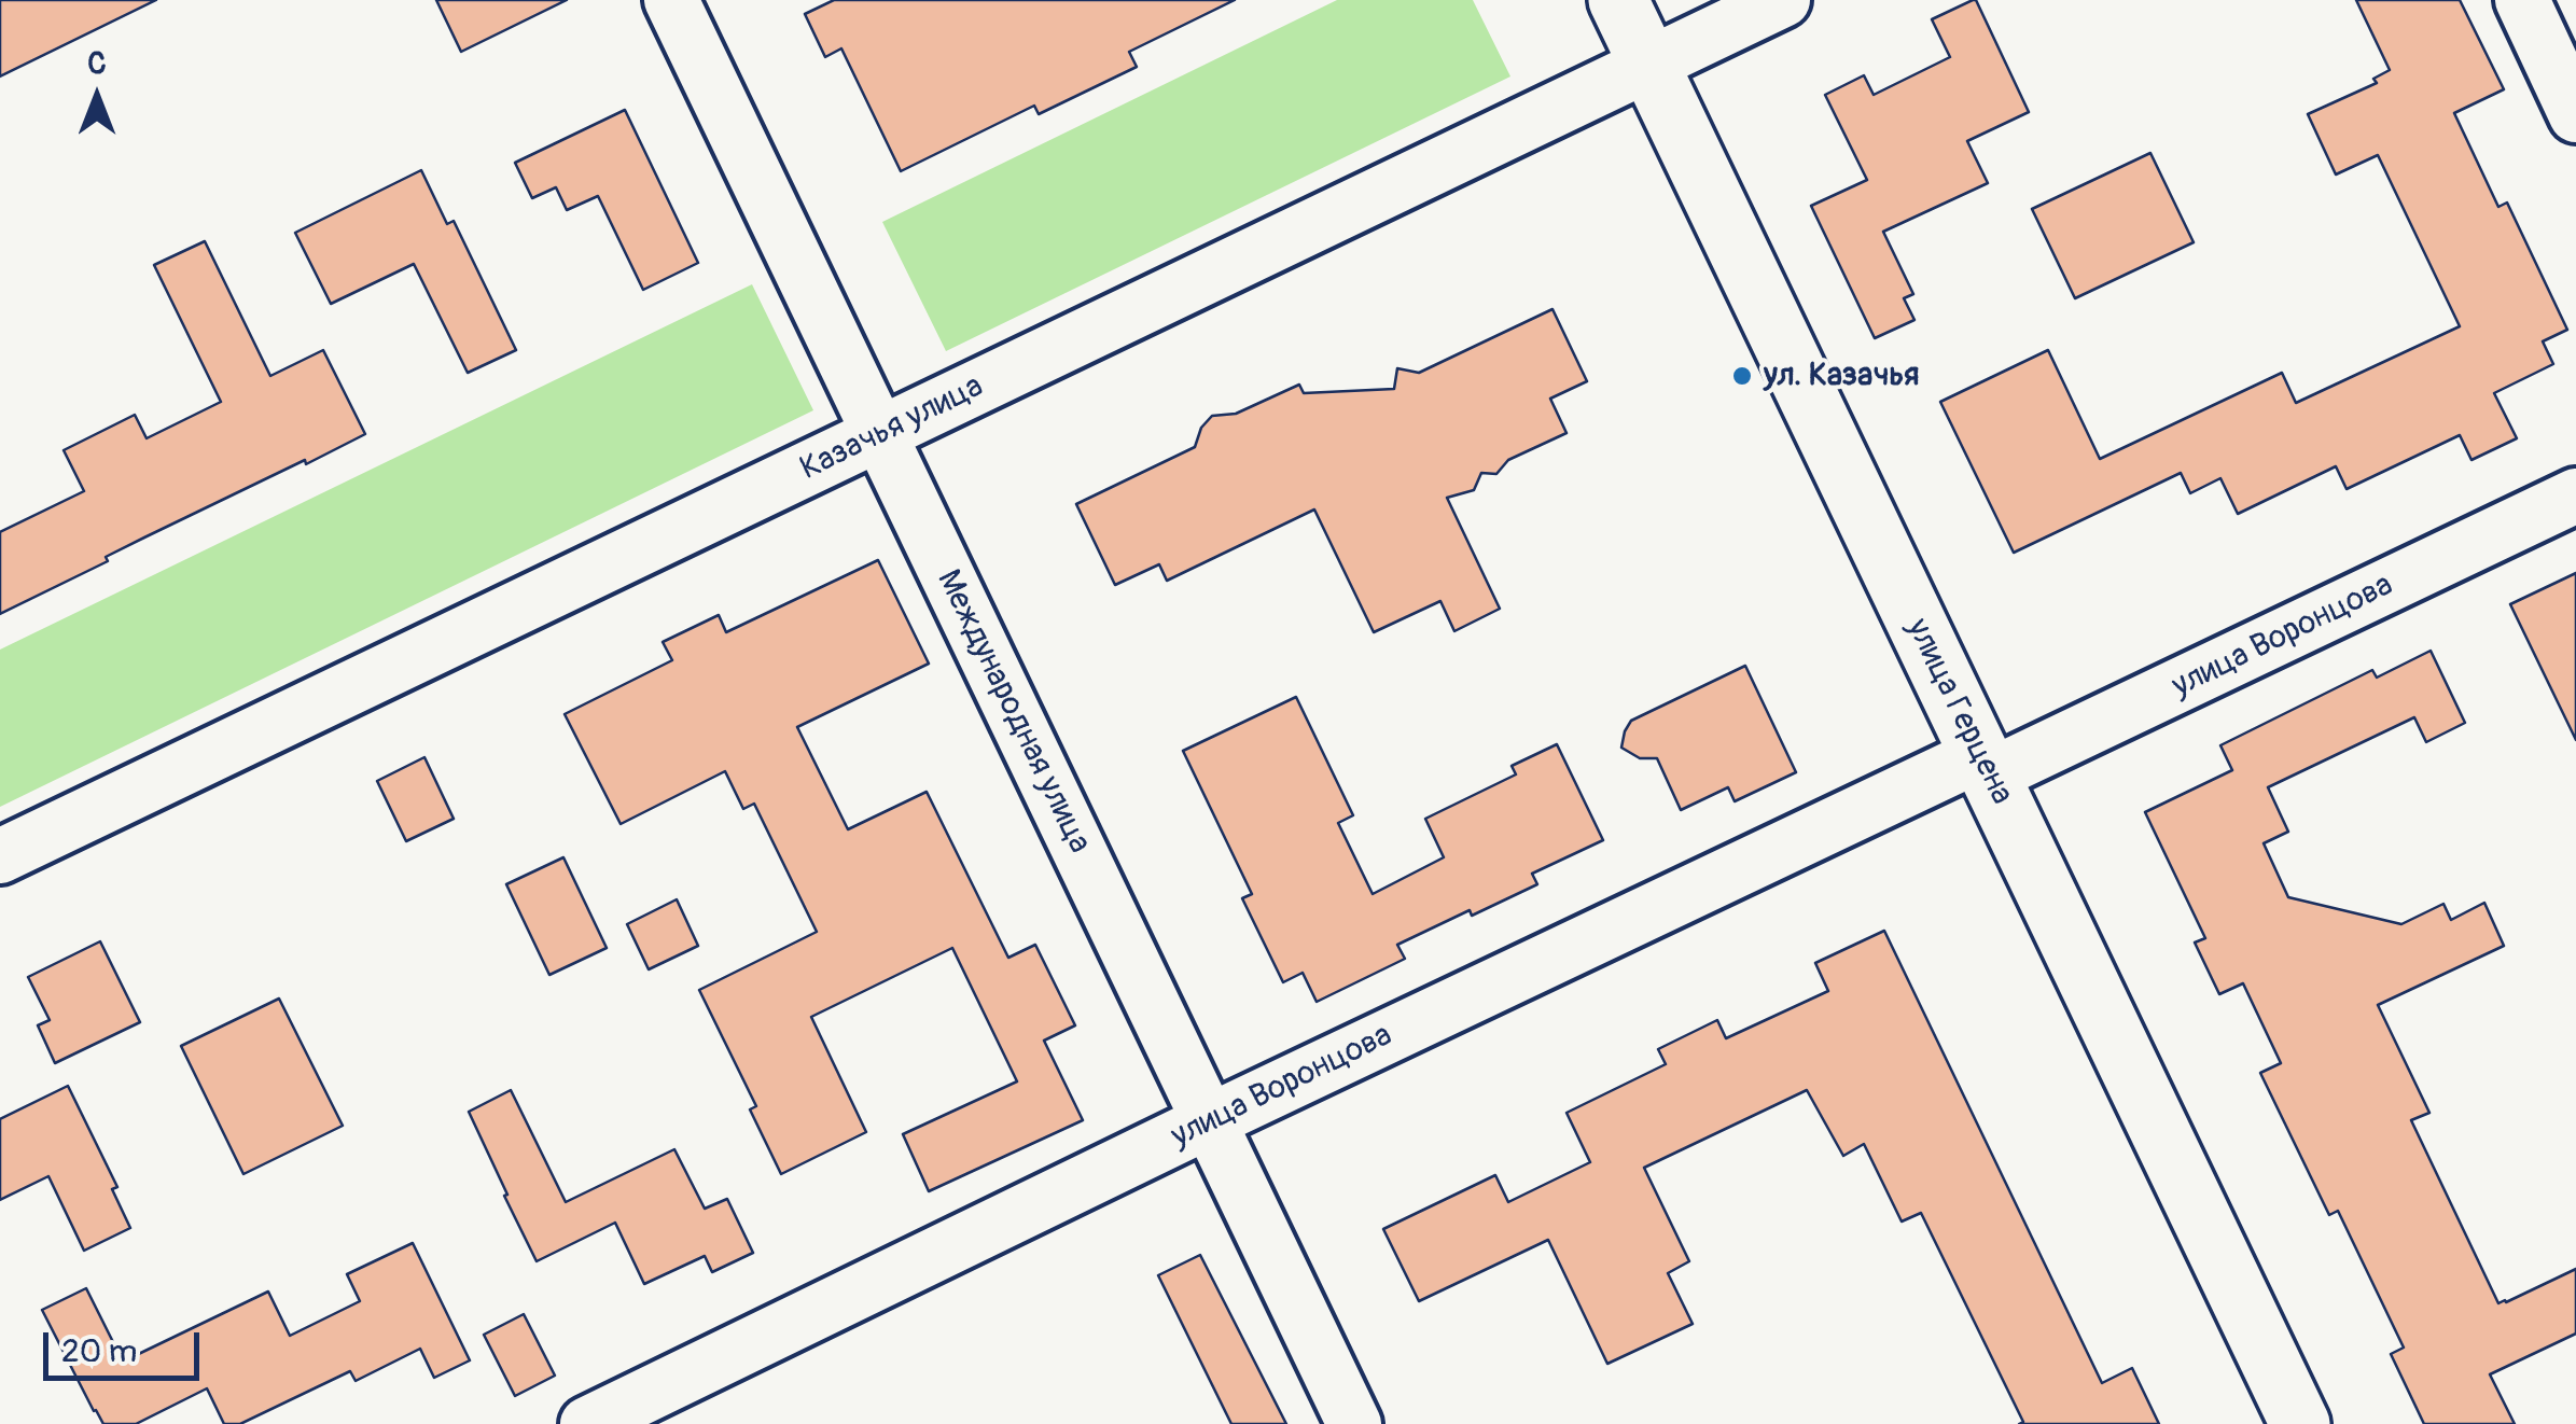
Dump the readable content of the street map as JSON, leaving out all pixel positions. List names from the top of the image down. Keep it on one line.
{"streets":{"street":["Казачья улица","улица Воронцова","Международная улица","улица Герцена"]},"crossings":[["Казачья улица","Международная улица"],["Казачья улица","улица Герцена"],["улица Воронцова","Международная улица"],["улица Воронцова","улица Герцена"]],"places":["ул. Казачья"],"scale_bar":"20 m","north":"top"}
